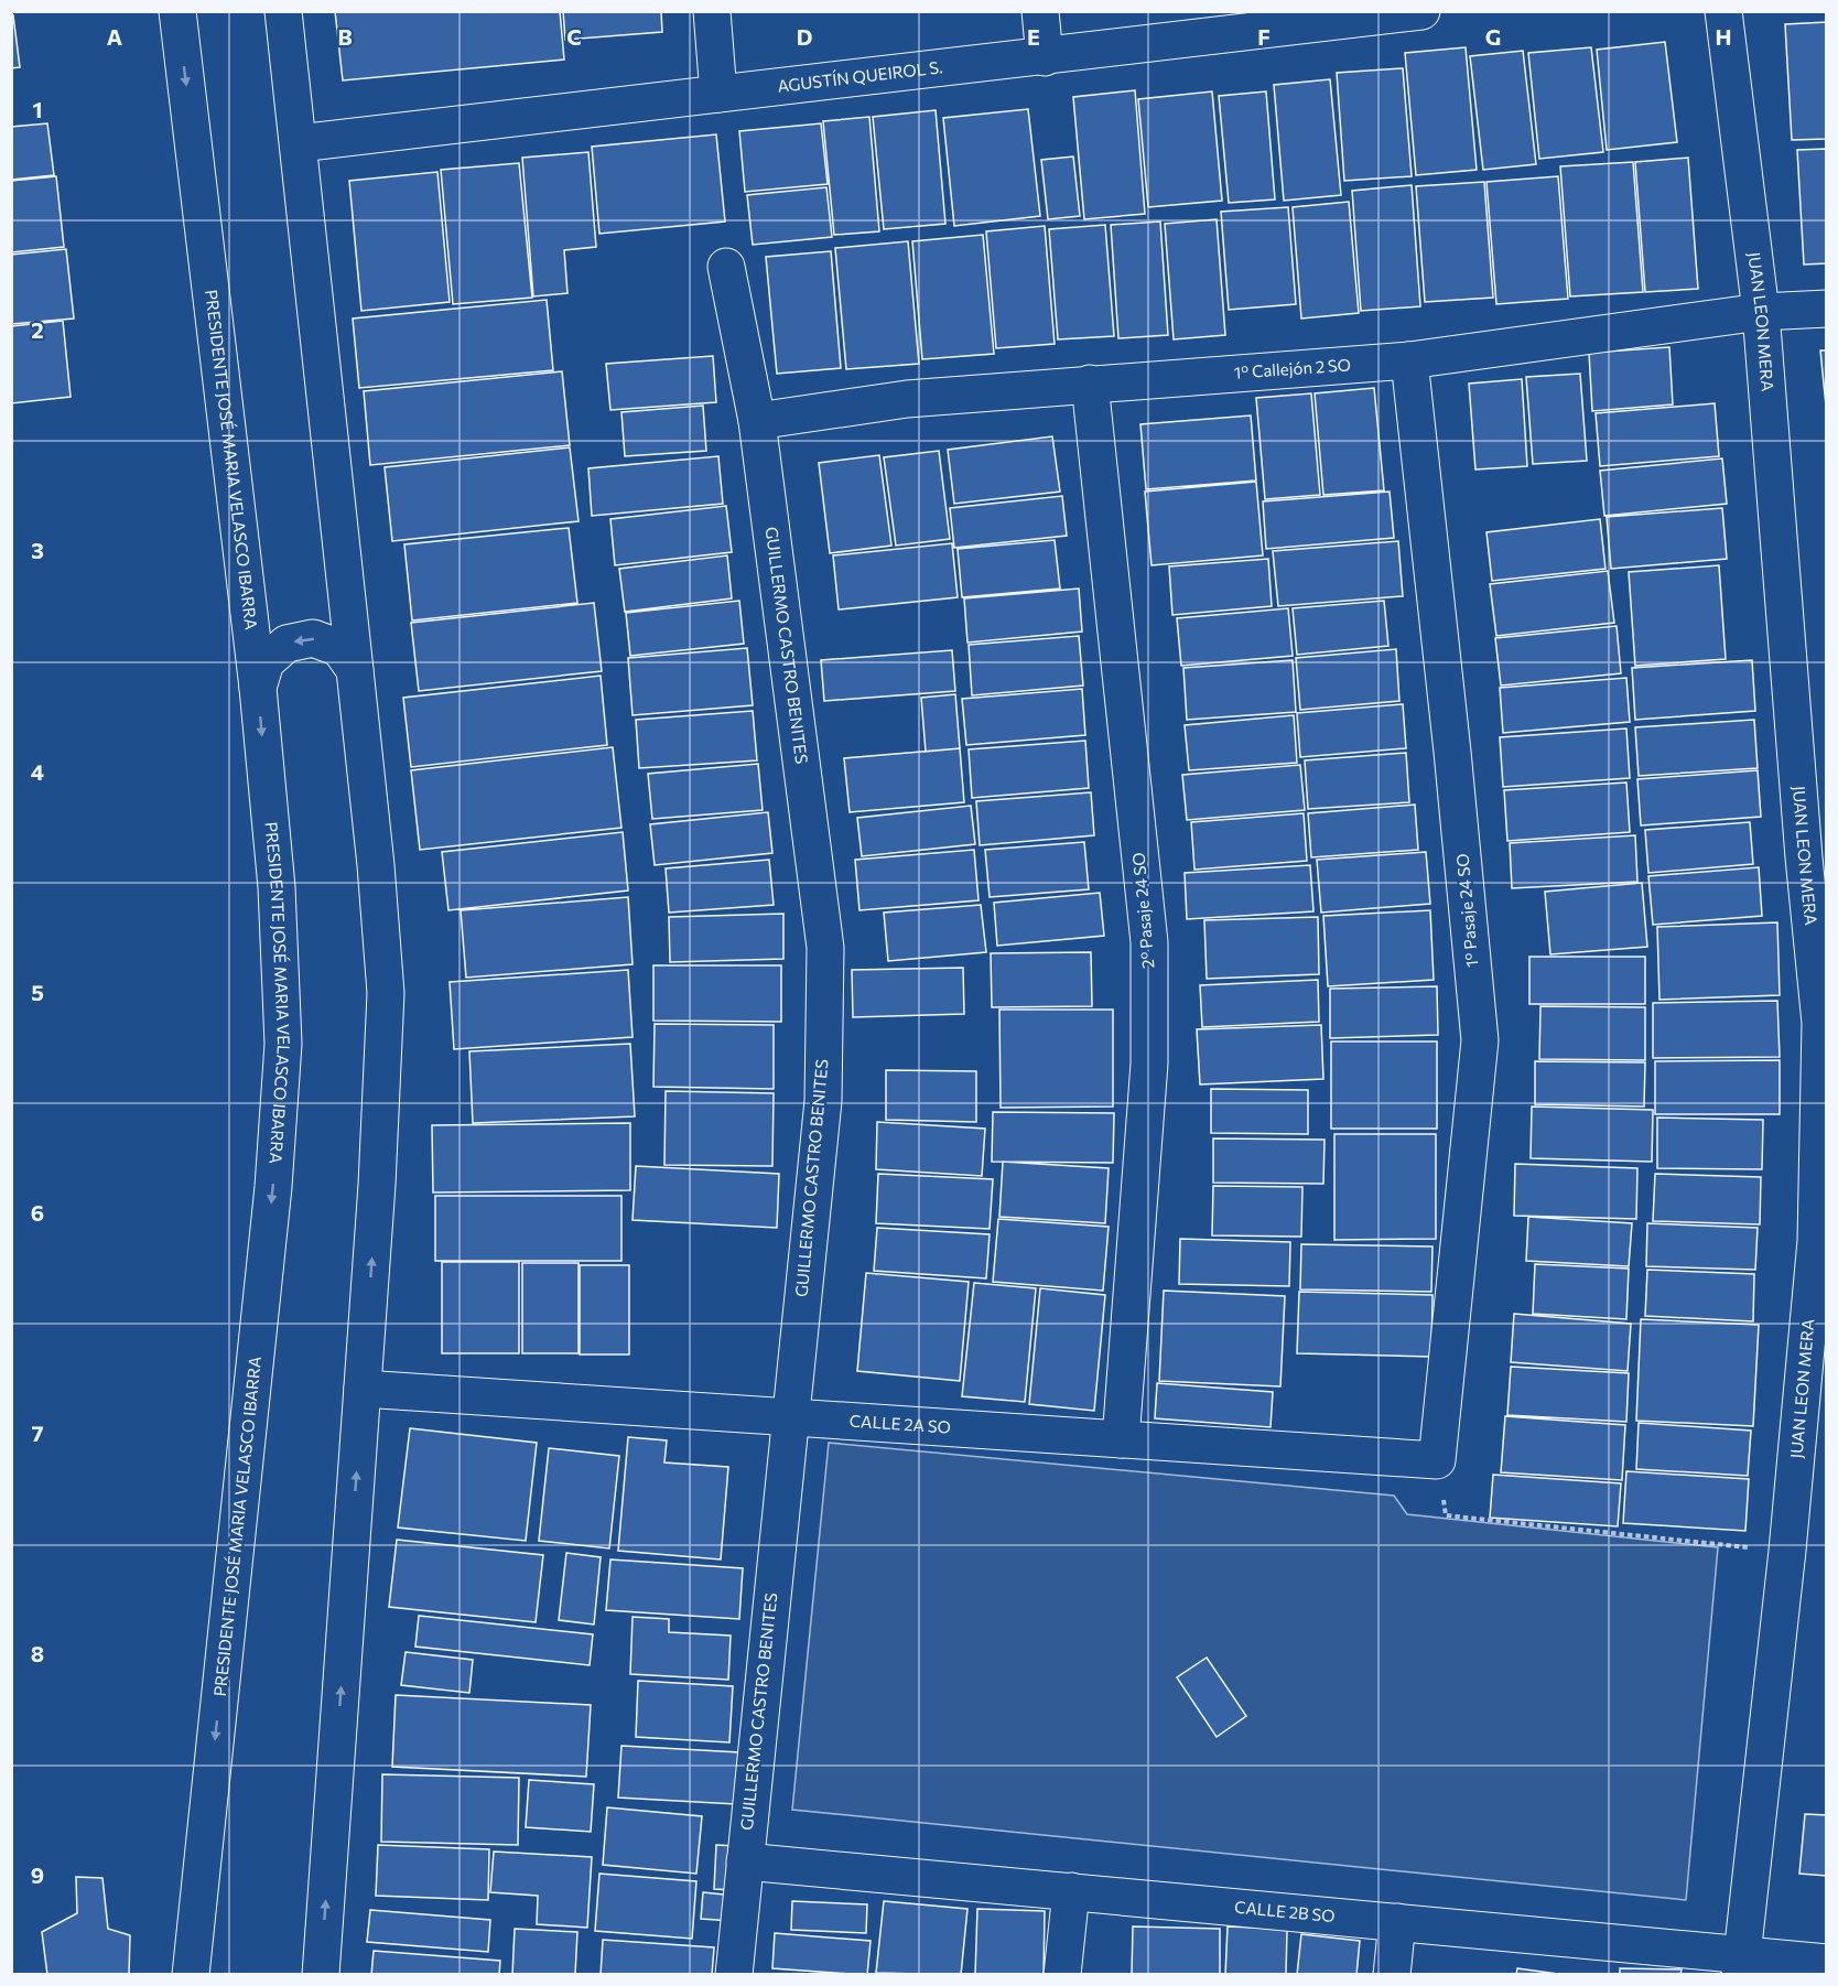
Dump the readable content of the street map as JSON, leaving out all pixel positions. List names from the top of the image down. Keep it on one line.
{"streets":{"street":["AGUSTÍN QUEIROL S.","JUAN LEON MERA","1º Callejón 2 SO","PRESIDENTE JOSÉ MARIA VELASCO IBARRA","GUILLERMO CASTRO BENITES","2º Pasaje 24 SO","1º Pasaje 24 SO","CALLE 2A SO","CALLE 2B SO"]},"crossings":[["JUAN LEON MERA","1º Callejón 2 SO"],["JUAN LEON MERA","CALLE 2B SO"],["1º Callejón 2 SO","GUILLERMO CASTRO BENITES"],["1º Callejón 2 SO","2º Pasaje 24 SO"],["1º Callejón 2 SO","1º Pasaje 24 SO"],["GUILLERMO CASTRO BENITES","CALLE 2A SO"],["GUILLERMO CASTRO BENITES","CALLE 2B SO"],["2º Pasaje 24 SO","CALLE 2A SO"],["1º Pasaje 24 SO","CALLE 2A SO"]],"grid":{"columns":["A","B","C","D","E","F","G","H"],"rows":["1","2","3","4","5","6","7","8","9"]}}
